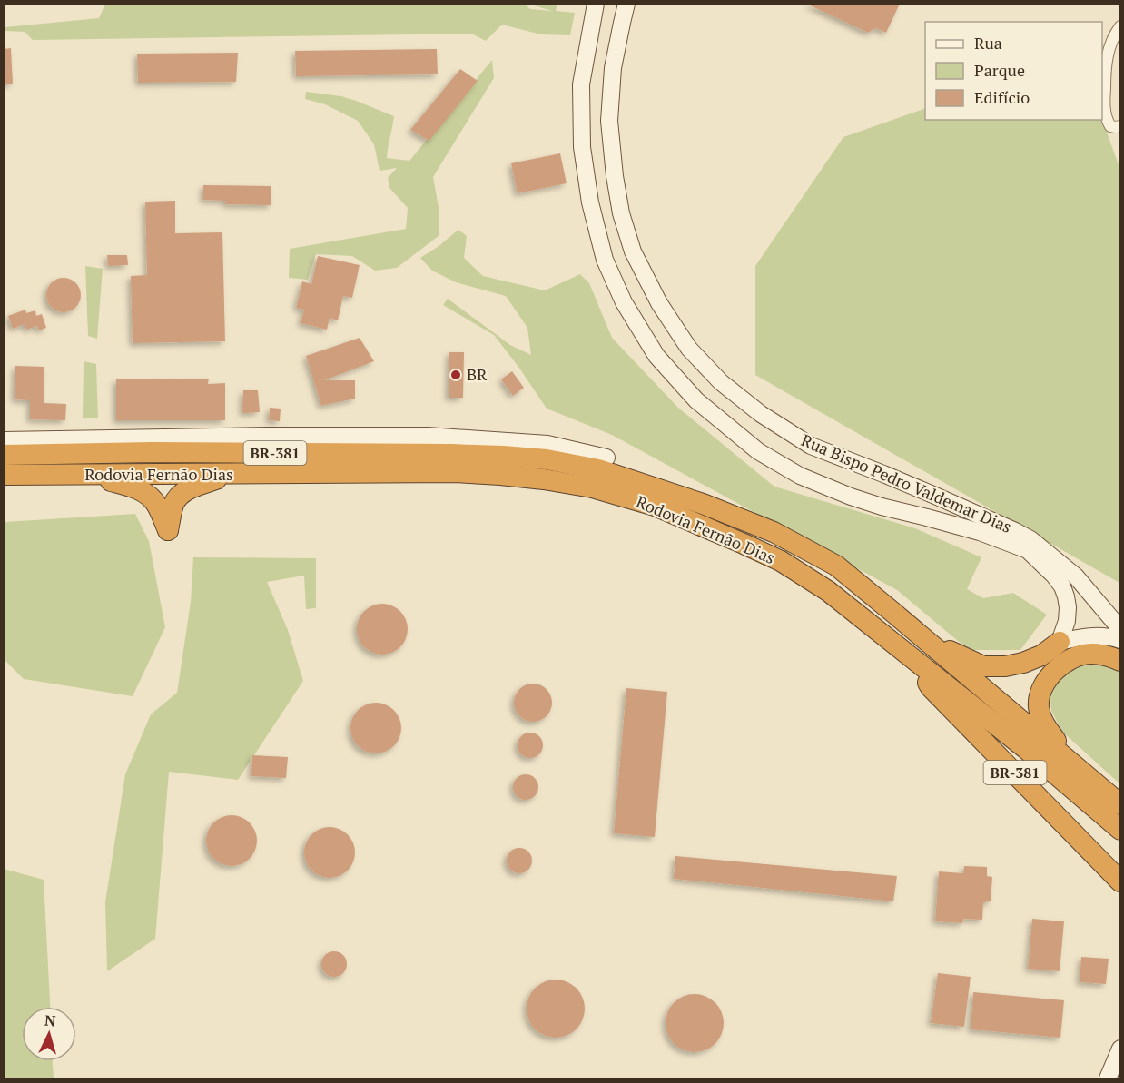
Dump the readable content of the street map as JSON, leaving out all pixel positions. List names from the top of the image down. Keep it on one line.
{"streets":{"highway":["BR-381","Rodovia Fernão Dias"],"main road":["Rua Bispo Pedro Valdemar Dias"]},"crossings":[["BR-381","Rodovia Fernão Dias"],["BR-381","Rua Bispo Pedro Valdemar Dias"]],"places":["BR"],"legend":["Rua","Parque","Edifício"],"north":"top"}
